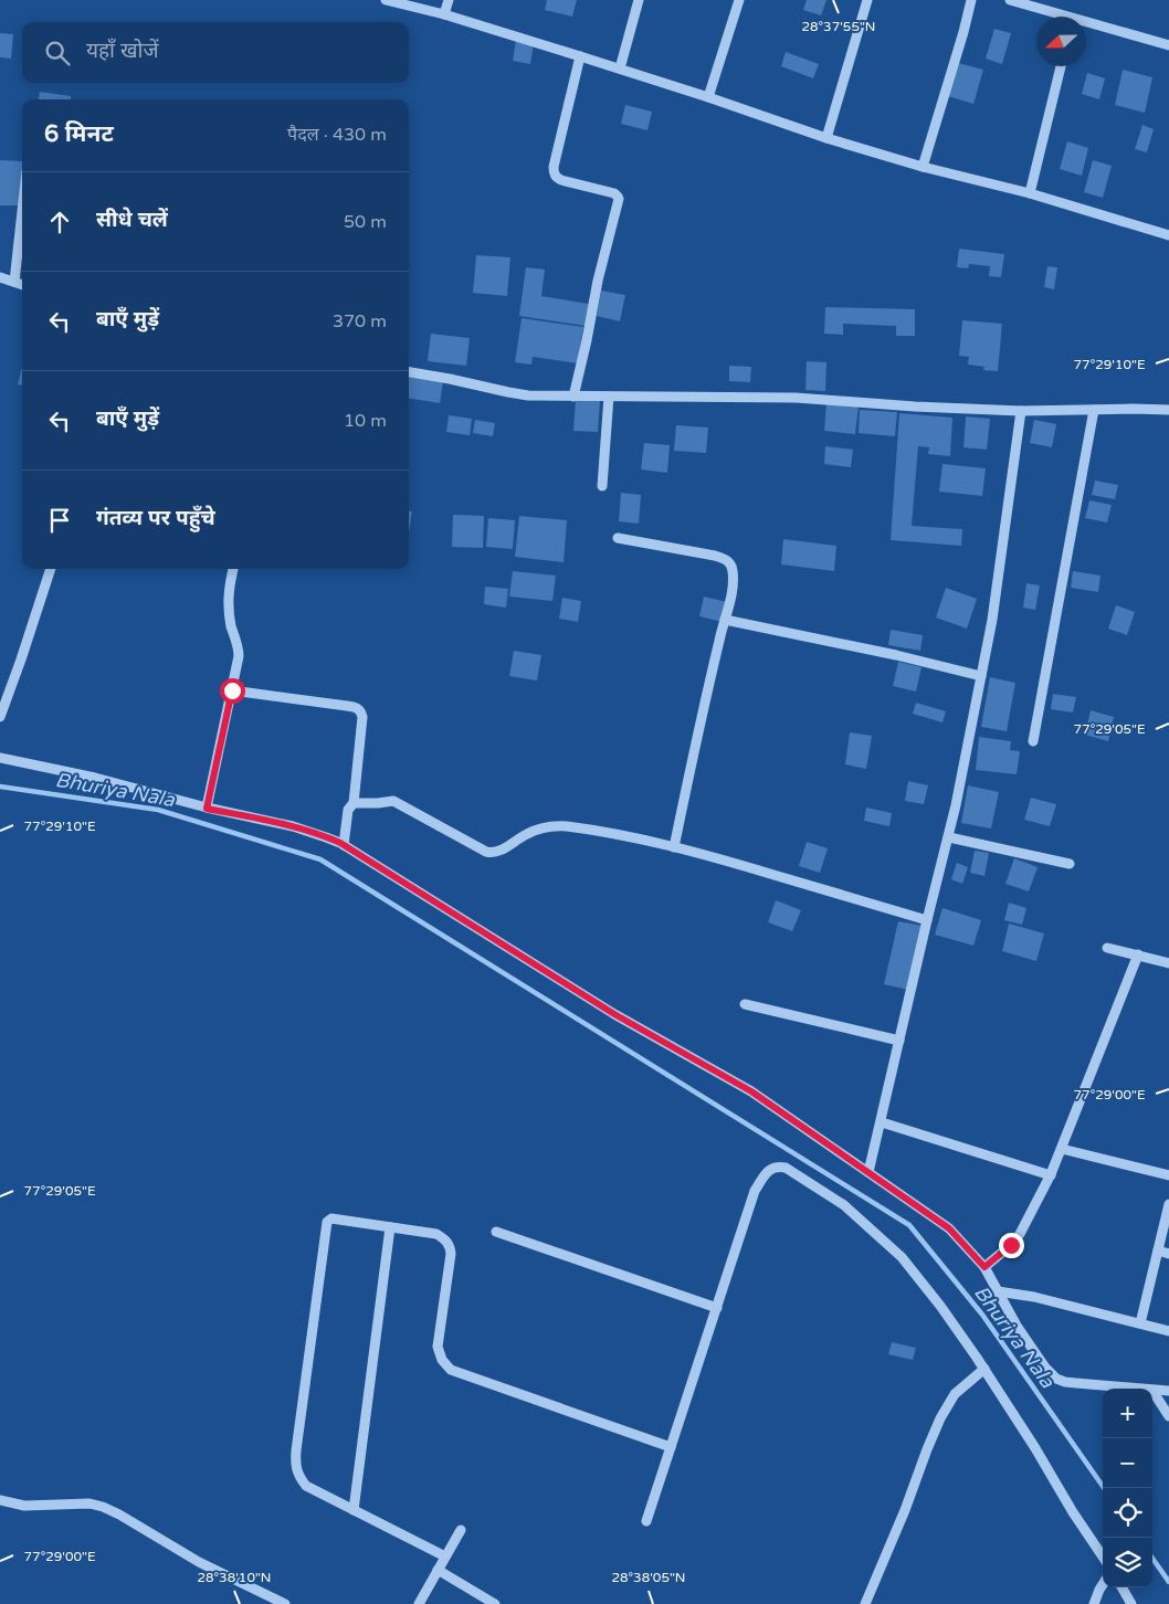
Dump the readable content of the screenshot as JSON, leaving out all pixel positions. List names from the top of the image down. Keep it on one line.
{"water":["Bhuriya Nala"],"north":"left","page":{"search":"यहाँ खोजें","heading":["6 मिनट","पैदल · 430 m"],"list":[["सीधे चलें","50 m"],["बाएँ मुड़ें","370 m"],["बाएँ मुड़ें","10 m"],"गंतव्य पर पहुँचे"],"map_buttons":["+","−"]},"coordinates":["28°37'55\"N","77°29'10\"E","77°29'05\"E","77°29'00\"E","28°38'10\"N","28°38'05\"N"]}
